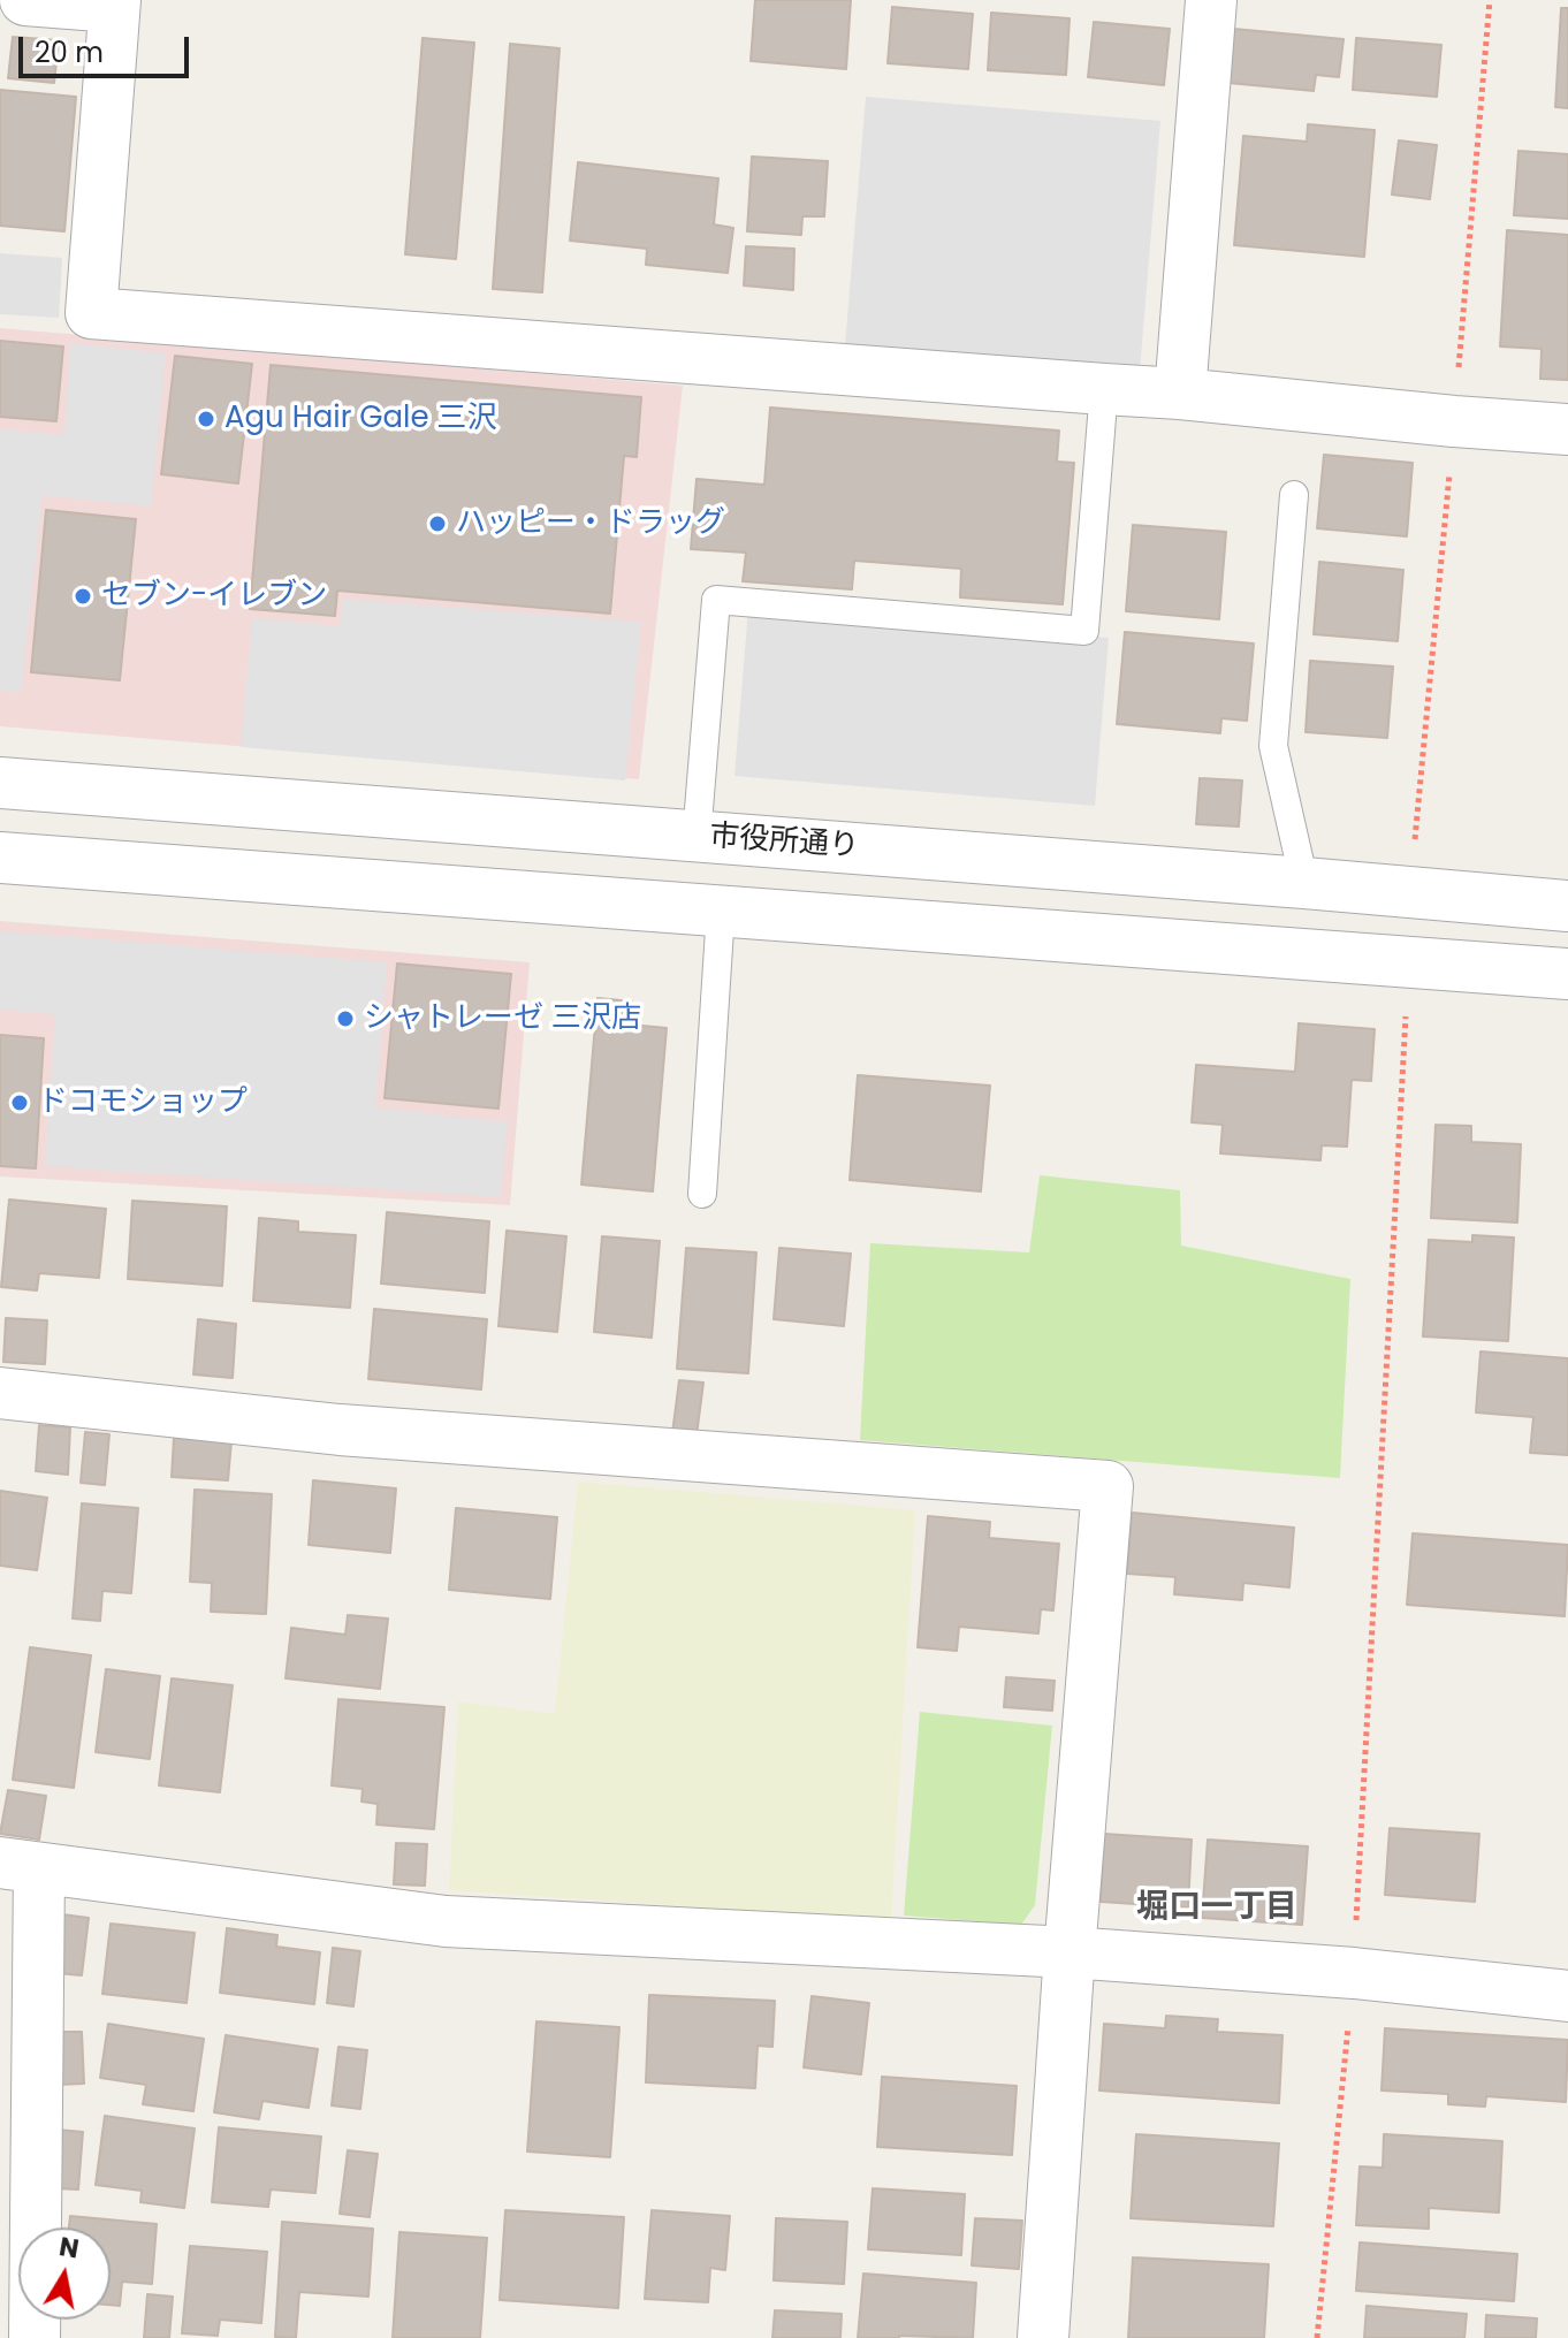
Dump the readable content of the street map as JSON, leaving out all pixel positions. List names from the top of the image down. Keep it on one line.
{"streets":{"street":["市役所通り"]},"districts":["堀口一丁目"],"places":["Agu Hair Gale 三沢","ハッピー・ドラッグ","セブン-イレブン","シャトレーゼ 三沢店","ドコモショップ"],"scale_bar":"20 m","north":"top"}
